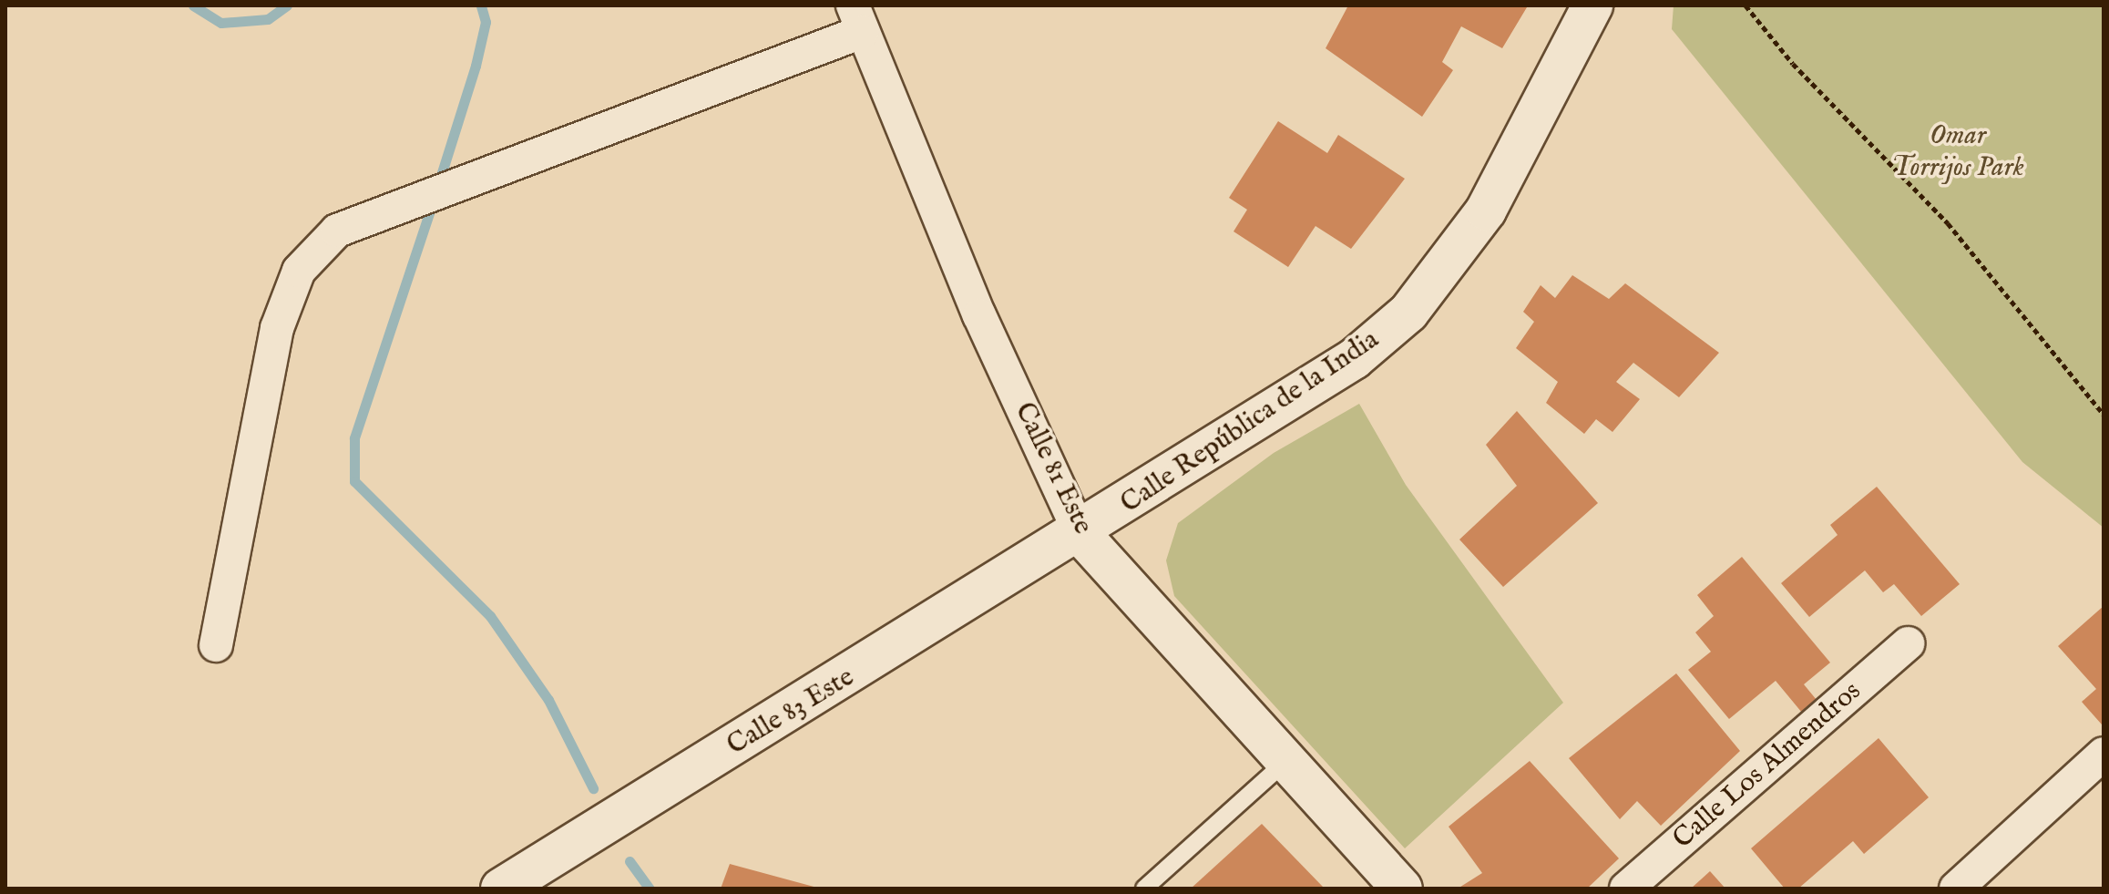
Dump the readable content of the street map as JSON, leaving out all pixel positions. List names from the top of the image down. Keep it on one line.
{"streets":{"street":["Calle República de la India","Calle 81 Este","Calle 83 Este","Calle Los Almendros"]},"crossings":[["Calle República de la India","Calle 81 Este"],["Calle República de la India","Calle 83 Este"],["Calle 81 Este","Calle 83 Este"]],"parks":["Omar Torrijos Park"]}
